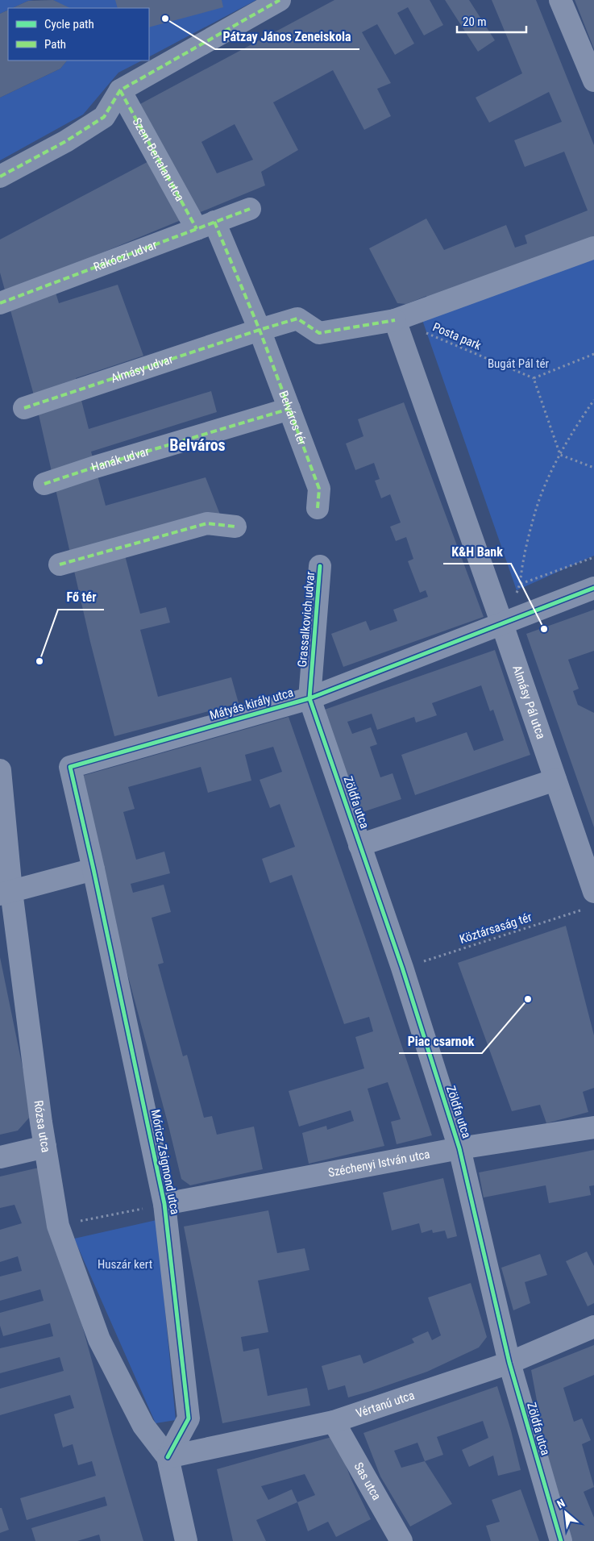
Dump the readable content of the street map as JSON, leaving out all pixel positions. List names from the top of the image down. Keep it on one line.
{"streets":{"street":["Szent Bertalan utca","Rákóczi udvar","Almásy udvar","Belváros tér","Hanák udvar","Grassalkovich udvar","Almásy Pál utca","Mátyás király utca","Zöldfa utca","Rózsa utca","Móricz Zsigmond utca","Széchenyi István utca","Vértanú utca","Sas utca"],"path":["Posta park","Köztársaság tér"]},"crossings":[["Szent Bertalan utca","Rákóczi udvar"],["Szent Bertalan utca","Belváros tér"],["Rákóczi udvar","Belváros tér"],["Almásy udvar","Belváros tér"],["Belváros tér","Hanák udvar"],["Grassalkovich udvar","Mátyás király utca"],["Grassalkovich udvar","Zöldfa utca"],["Almásy Pál utca","Mátyás király utca"],["Almásy Pál utca","Köztársaság tér"],["Mátyás király utca","Zöldfa utca"],["Mátyás király utca","Móricz Zsigmond utca"],["Zöldfa utca","Köztársaság tér"],["Zöldfa utca","Széchenyi István utca"],["Zöldfa utca","Vértanú utca"],["Rózsa utca","Móricz Zsigmond utca"],["Rózsa utca","Vértanú utca"],["Móricz Zsigmond utca","Széchenyi István utca"],["Móricz Zsigmond utca","Vértanú utca"],["Vértanú utca","Sas utca"]],"districts":["Belváros"],"parks":["Bugát Pál tér","Huszár kert"],"places":["Pátzay János Zeneiskola","K&H Bank","Fő tér","Piac csarnok"],"legend":["Cycle path","Path"],"scale_bar":"20 m","north":"top left"}
